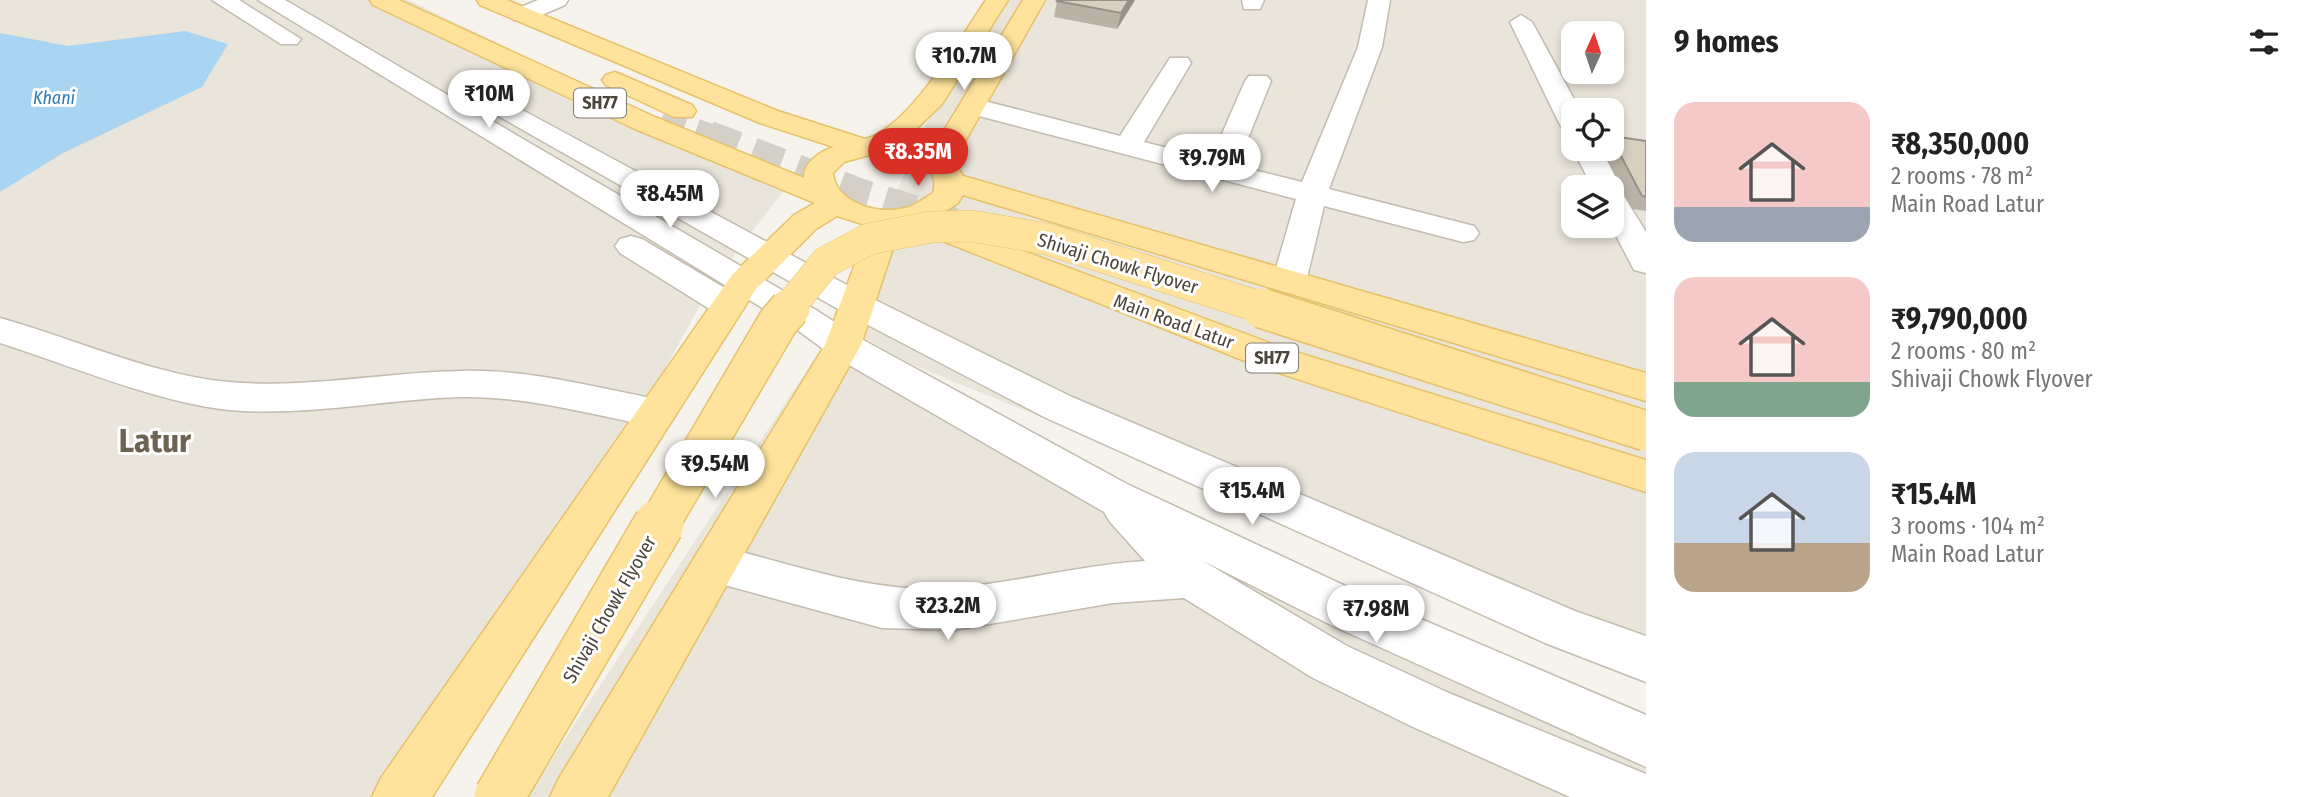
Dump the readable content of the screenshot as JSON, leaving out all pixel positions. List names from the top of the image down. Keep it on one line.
{"streets":{"main road":["SH77","Shivaji Chowk Flyover","Main Road Latur"]},"crossings":[["SH77","Main Road Latur"]],"districts":["Latur"],"water":["Khani"],"north":"top","page":{"heading":"9 homes","price":["₹10.7M","₹10M","₹8.35M","₹9.79M","₹8.45M","₹9.54M","₹15.4M","₹23.2M","₹7.98M"],"list":[{"name":"₹8,350,000","note":"2 rooms · 78 m² · Main Road Latur"},{"name":"₹9,790,000","note":"2 rooms · 80 m² · Shivaji Chowk Flyover"},{"name":"₹15.4M","note":"3 rooms · 104 m² · Main Road Latur"}]}}
